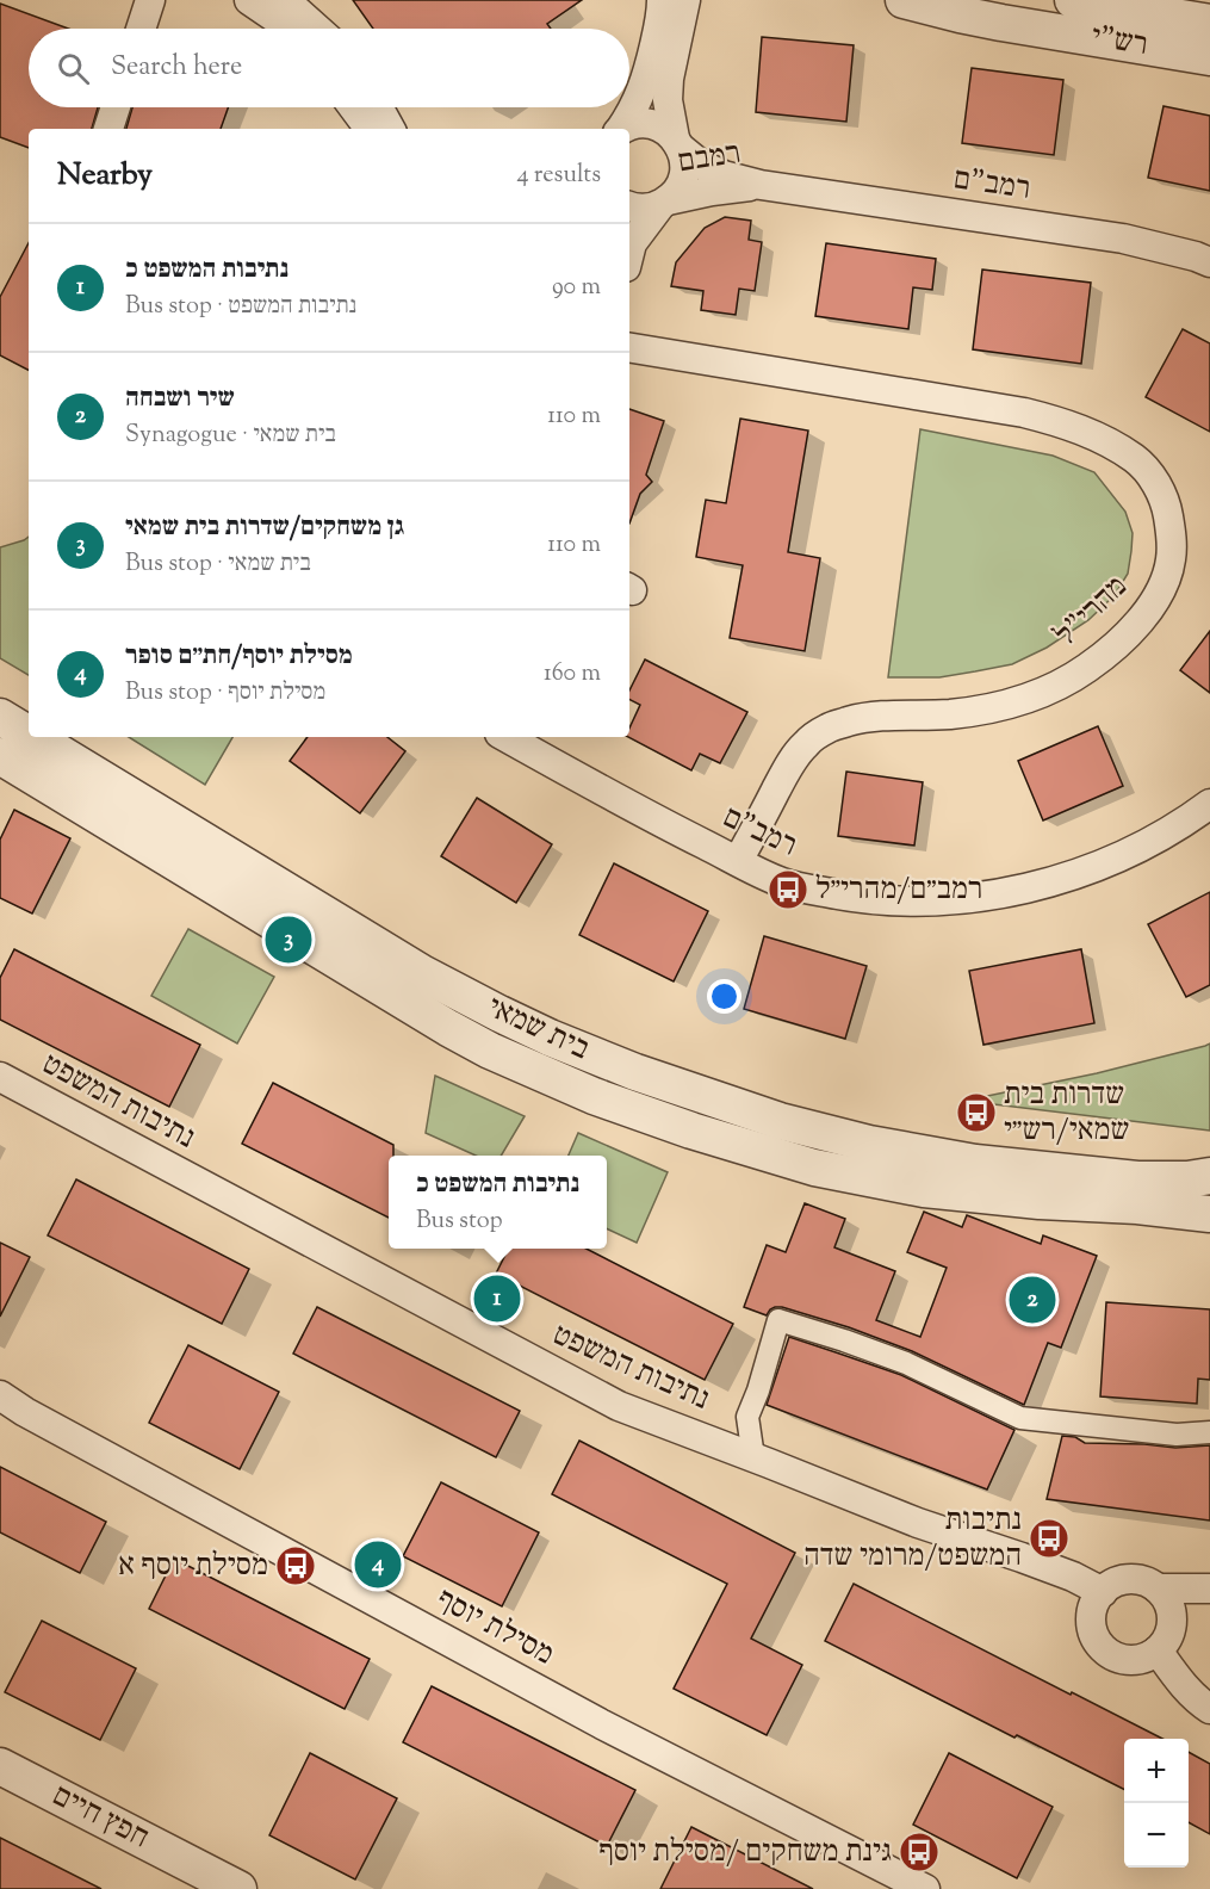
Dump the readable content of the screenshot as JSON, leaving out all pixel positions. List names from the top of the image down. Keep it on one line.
{"streets":{"street":["רש\"י","רמבם","רמב\"ם","מהרי\"ל","בית שמאי","נתיבות המשפט","מסילת יוסף","חפץ חיים"]},"crossings":[["רמבם","רמב\"ם"],["רמב\"ם","מהרי\"ל"]],"places":{"bus stop":["רמב״ם/מהרי״ל","שדרות בית שמאי/רש״י","נתיבות המשפט/מרומי שדה","מסילת יוסף א","גינת משחקים /מסילת יוסף"]},"page":{"search":"Search here","heading":["Nearby","4 results"],"list":[{"mark":"1","name":"נתיבות המשפט כ","note":"Bus stop · נתיבות המשפט","value":"90 m"},{"mark":"2","name":"שיר ושבחה","note":"Synagogue · בית שמאי","value":"110 m"},{"mark":"3","name":"גן משחקים/שדרות בית שמאי","note":"Bus stop · בית שמאי","value":"110 m"},{"mark":"4","name":"מסילת יוסף/חת״ם סופר","note":"Bus stop · מסילת יוסף","value":"160 m"}],"pins":["3","1","2","4"],"popup":["נתיבות המשפט כ","Bus stop"],"map_buttons":["+","−"]}}
